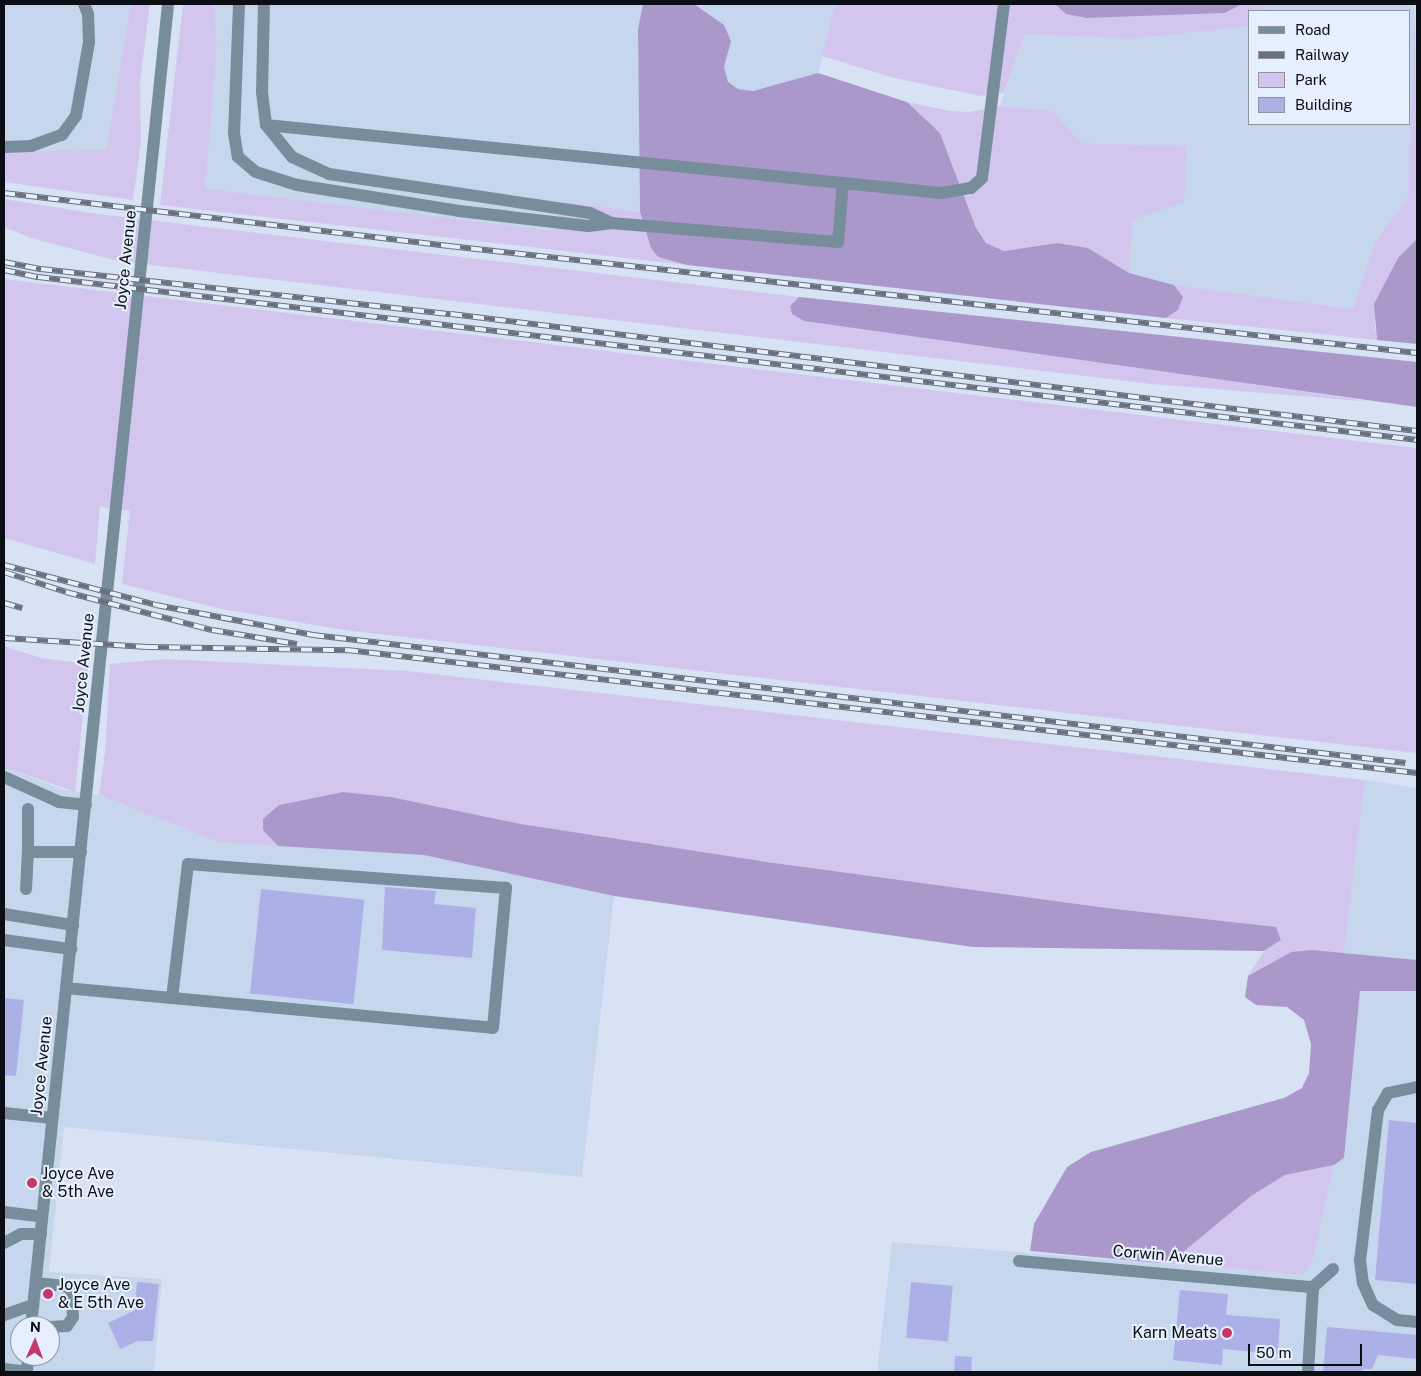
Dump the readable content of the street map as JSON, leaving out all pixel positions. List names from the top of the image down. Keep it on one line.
{"streets":{"street":["Joyce Avenue","Corwin Avenue"]},"places":["Joyce Ave & 5th Ave","Joyce Ave & E 5th Ave","Karn Meats"],"legend":["Road","Railway","Park","Building"],"scale_bar":"50 m","north":"top"}
